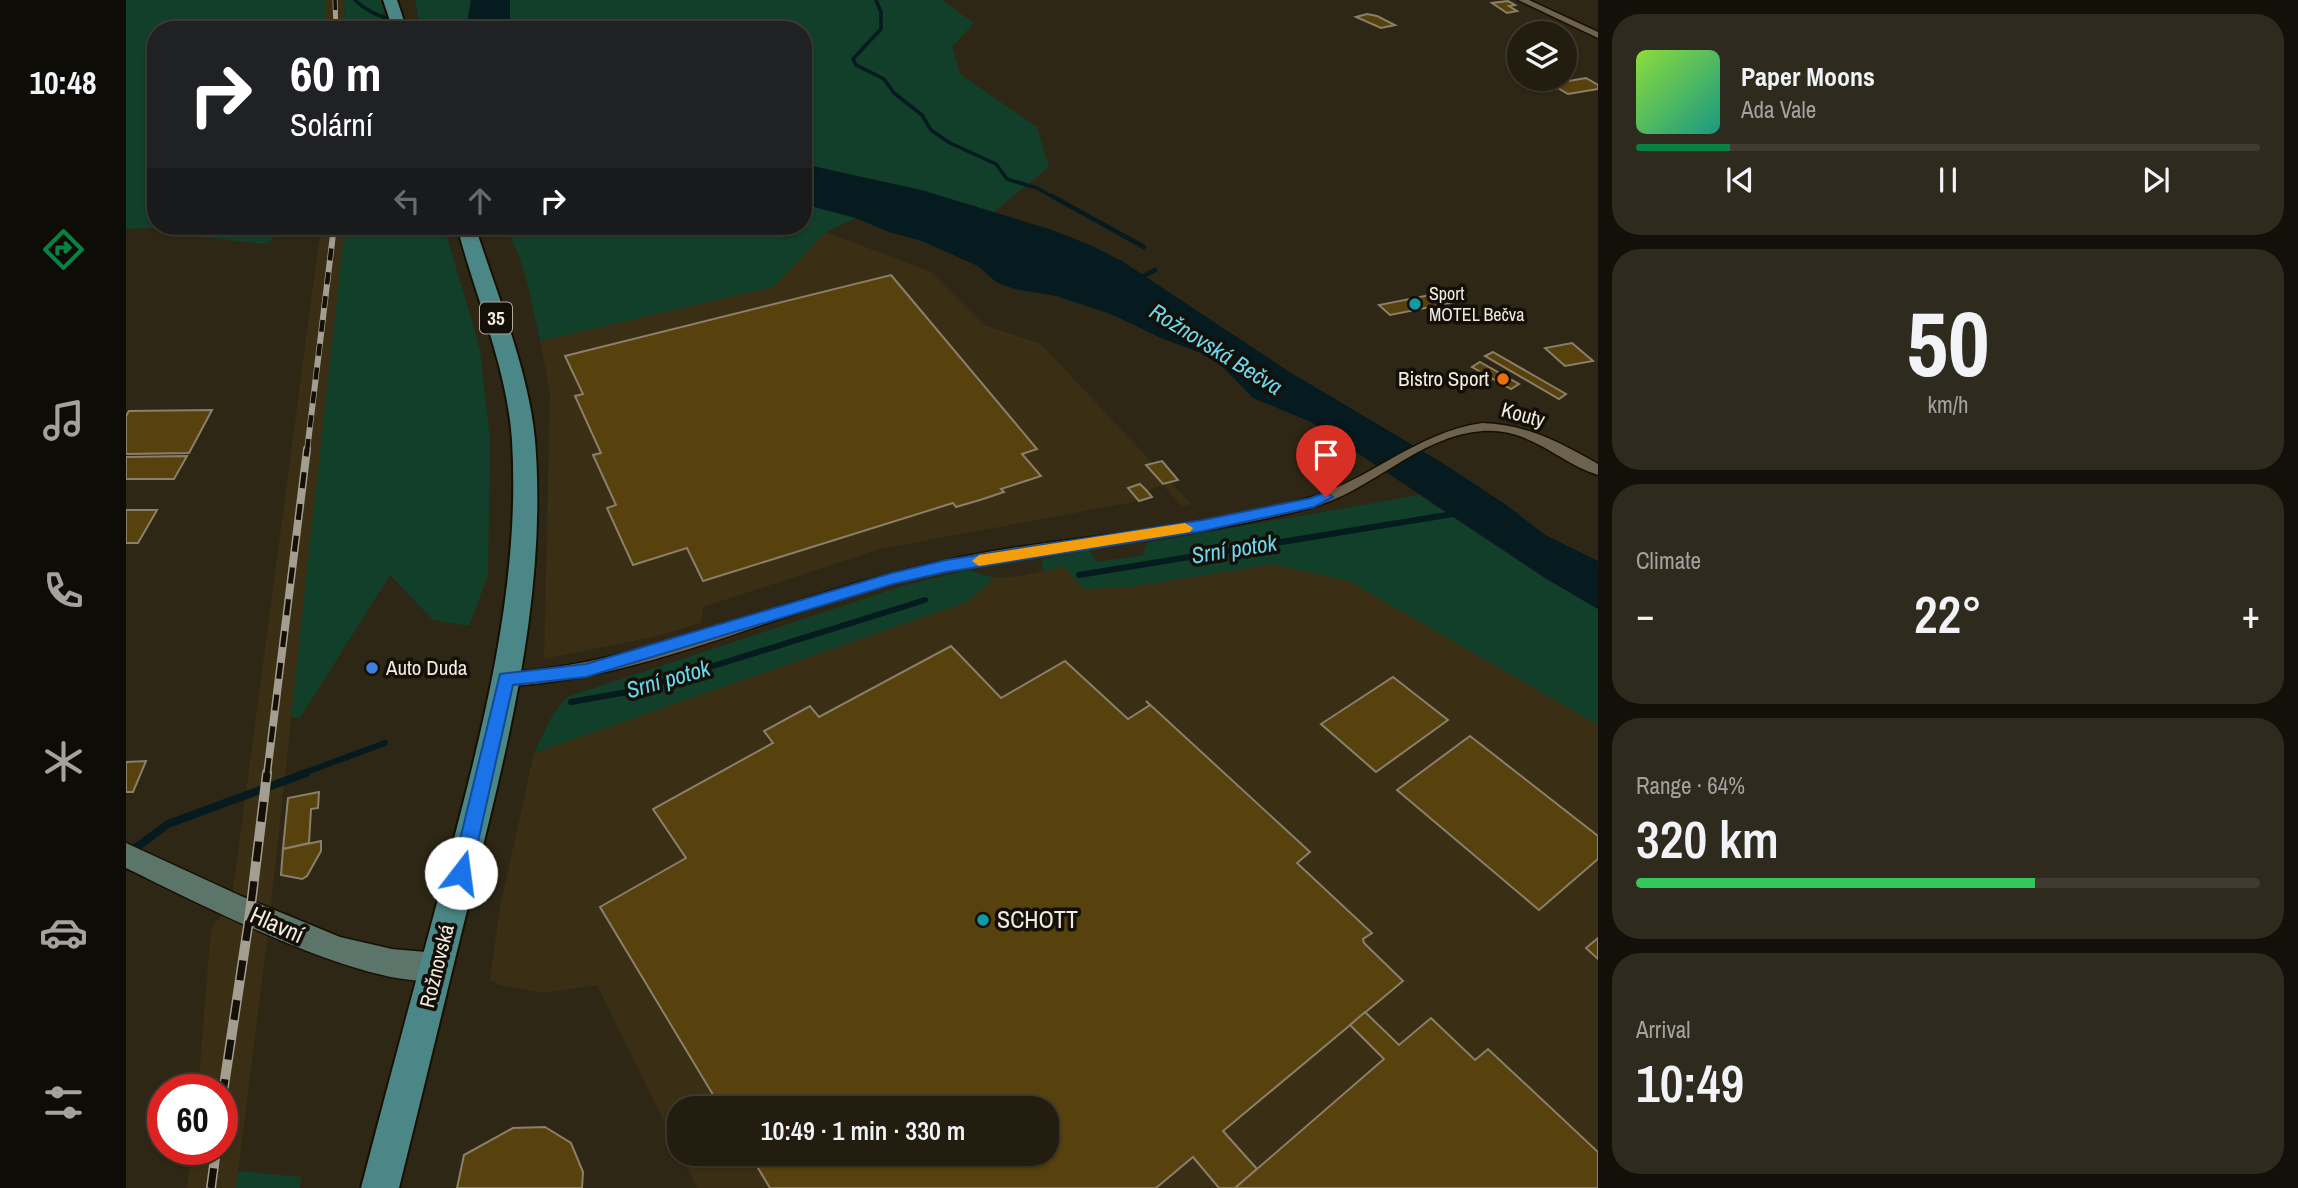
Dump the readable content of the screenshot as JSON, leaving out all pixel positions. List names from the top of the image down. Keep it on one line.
{"streets":{"main road":["35","Rožnovská"],"street":["Kouty","Hlavní"]},"crossings":[["Kouty","Rožnovská"],["Hlavní","Rožnovská"]],"water":["Rožnovská Bečva","Srní potok"],"places":["Sport MOTEL Bečva","Bistro Sport","Auto Duda","SCHOTT"],"page":{"tabs":"10:48","turn":["60 m","Solární"],"song":["Paper Moons","Ada Vale"],"tile":[["50","km/h"],"Climate",["Range · 64%","320 km"],["Arrival","10:49"]],"heat":["−","22°","+"],"limit":"60","trip":"10:49 · 1 min · 330 m"}}
